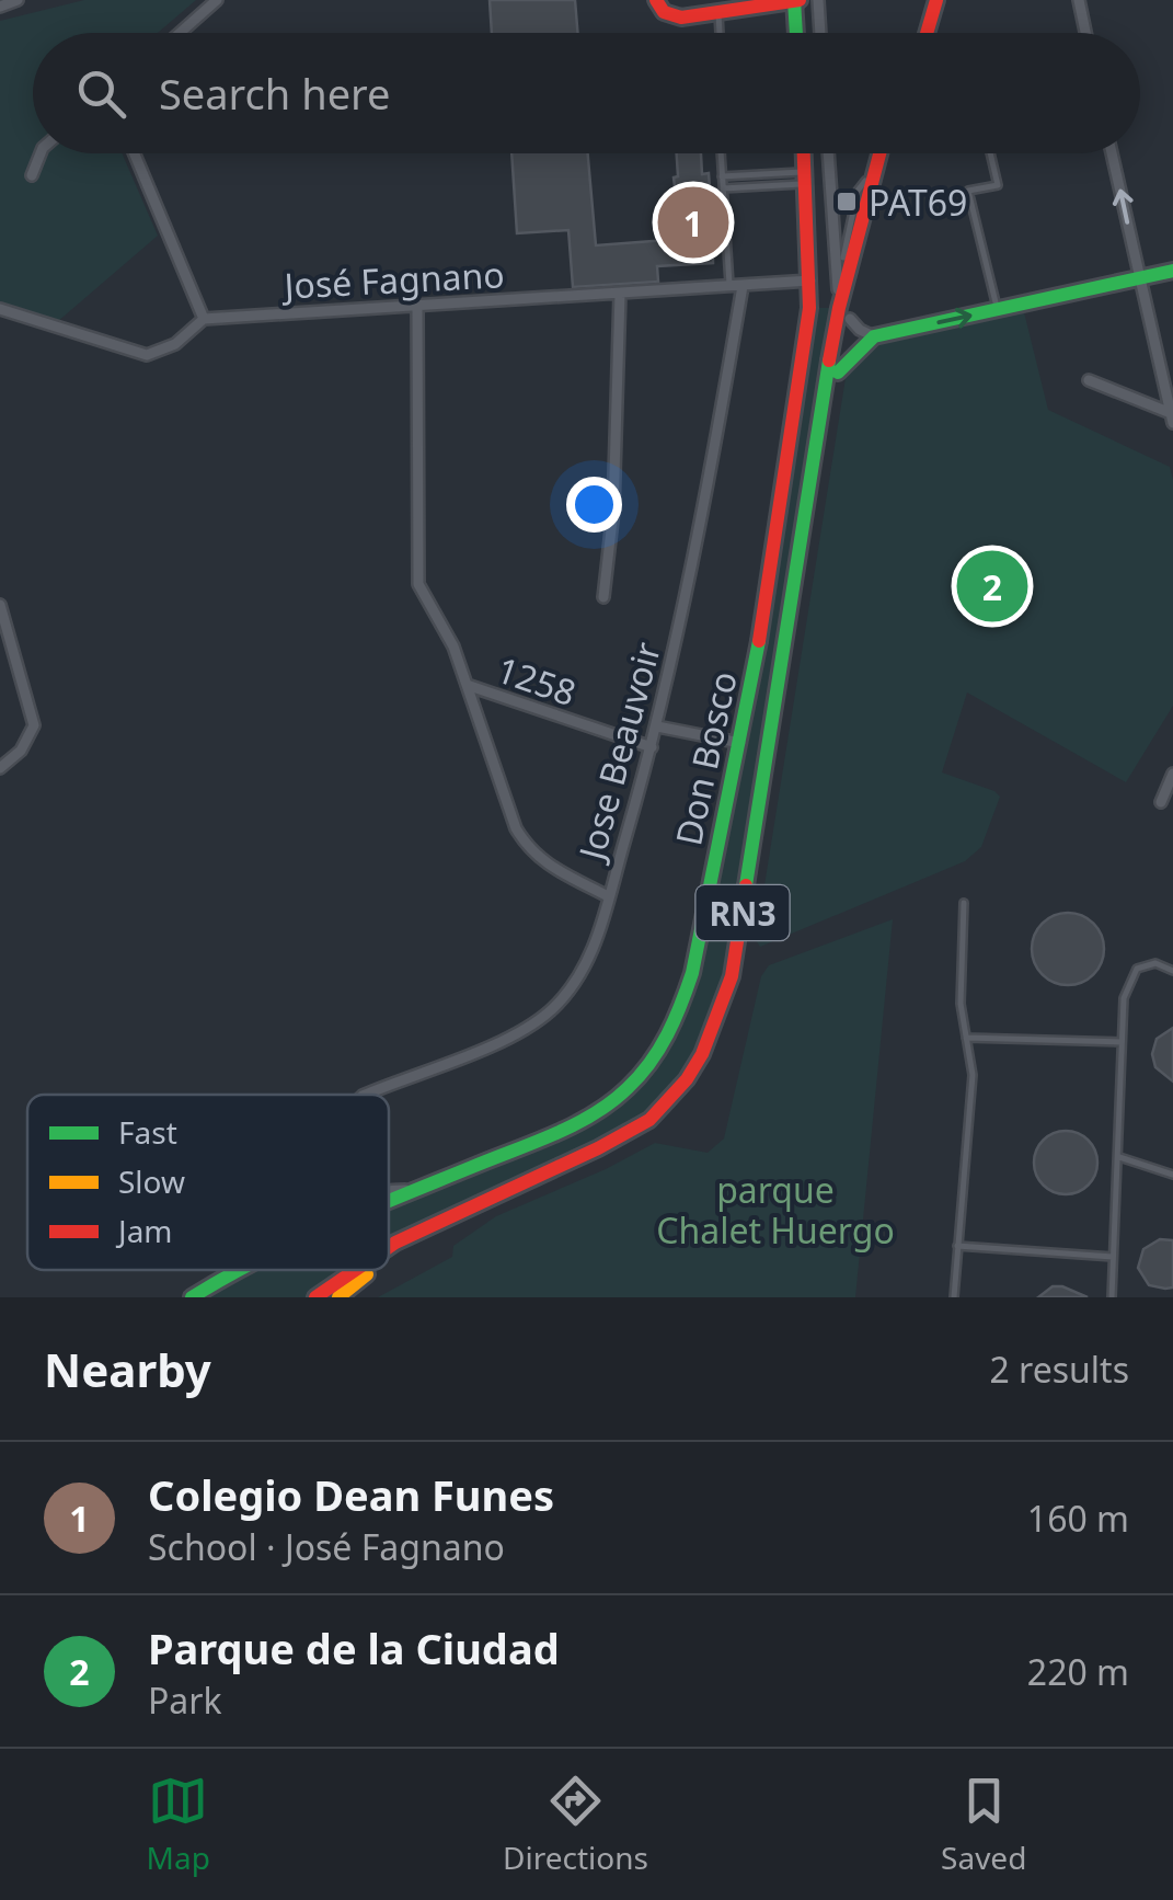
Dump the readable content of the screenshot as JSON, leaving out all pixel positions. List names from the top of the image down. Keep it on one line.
{"streets":{"main road":["Don Bosco","RN3"],"street":["José Fagnano","1258","Jose Beauvoir"]},"crossings":[["José Fagnano","Jose Beauvoir"],["José Fagnano","Don Bosco"],["1258","Jose Beauvoir"]],"parks":["parque Chalet Huergo"],"places":{"transit":["PAT69"]},"legend":["Fast","Slow","Jam"],"page":{"search":"Search here","pins":["1","2"],"heading":["Nearby","2 results"],"list":[{"mark":"1","name":"Colegio Dean Funes","note":"School · José Fagnano","value":"160 m"},{"mark":"2","name":"Parque de la Ciudad","note":"Park","value":"220 m"}],"nav":["Map","Directions","Saved"]}}
